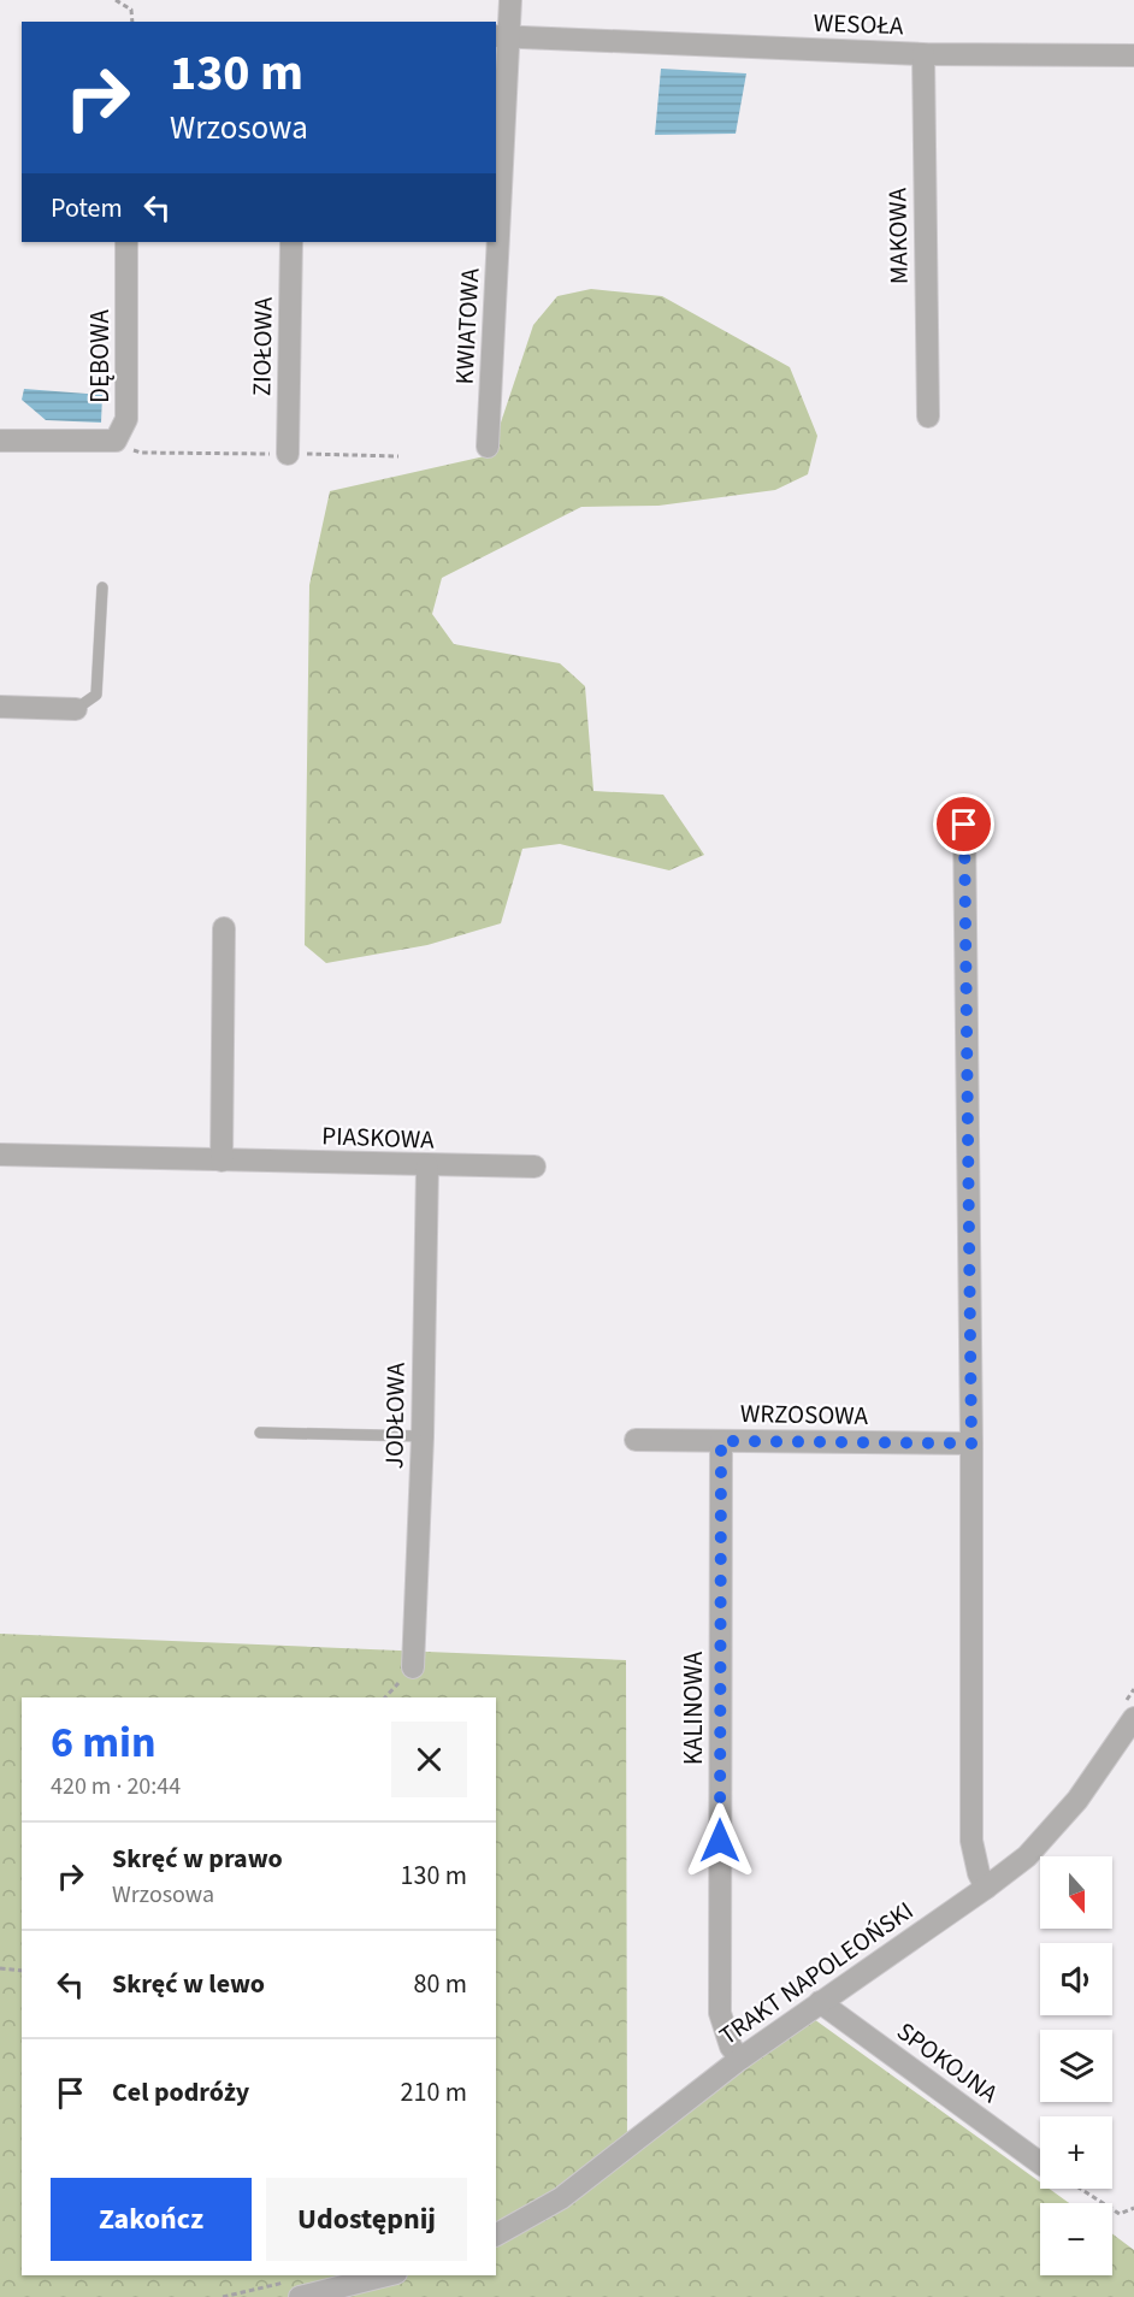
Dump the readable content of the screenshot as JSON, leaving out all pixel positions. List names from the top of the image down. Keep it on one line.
{"streets":{"street":["WESOŁA","MAKOWA","KWIATOWA","ZIOŁOWA","DĘBOWA","PIASKOWA","WRZOSOWA","JODŁOWA","KALINOWA","TRAKT NAPOLEOŃSKI","SPOKOJNA"]},"crossings":[["WESOŁA","MAKOWA"],["WESOŁA","KWIATOWA"],["PIASKOWA","JODŁOWA"],["WRZOSOWA","KALINOWA"],["KALINOWA","TRAKT NAPOLEOŃSKI"],["TRAKT NAPOLEOŃSKI","SPOKOJNA"]],"north":"bottom","page":{"turn":["130 m","Wrzosowa"],"then":"Potem","heading":["6 min","420 m · 20:44"],"list":[{"name":"Skręć w prawo","note":"Wrzosowa","value":"130 m"},{"name":"Skręć w lewo","value":"80 m"},{"name":"Cel podróży","value":"210 m"}],"map_buttons":["+","−"],"buttons":["Zakończ","Udostępnij"]}}
